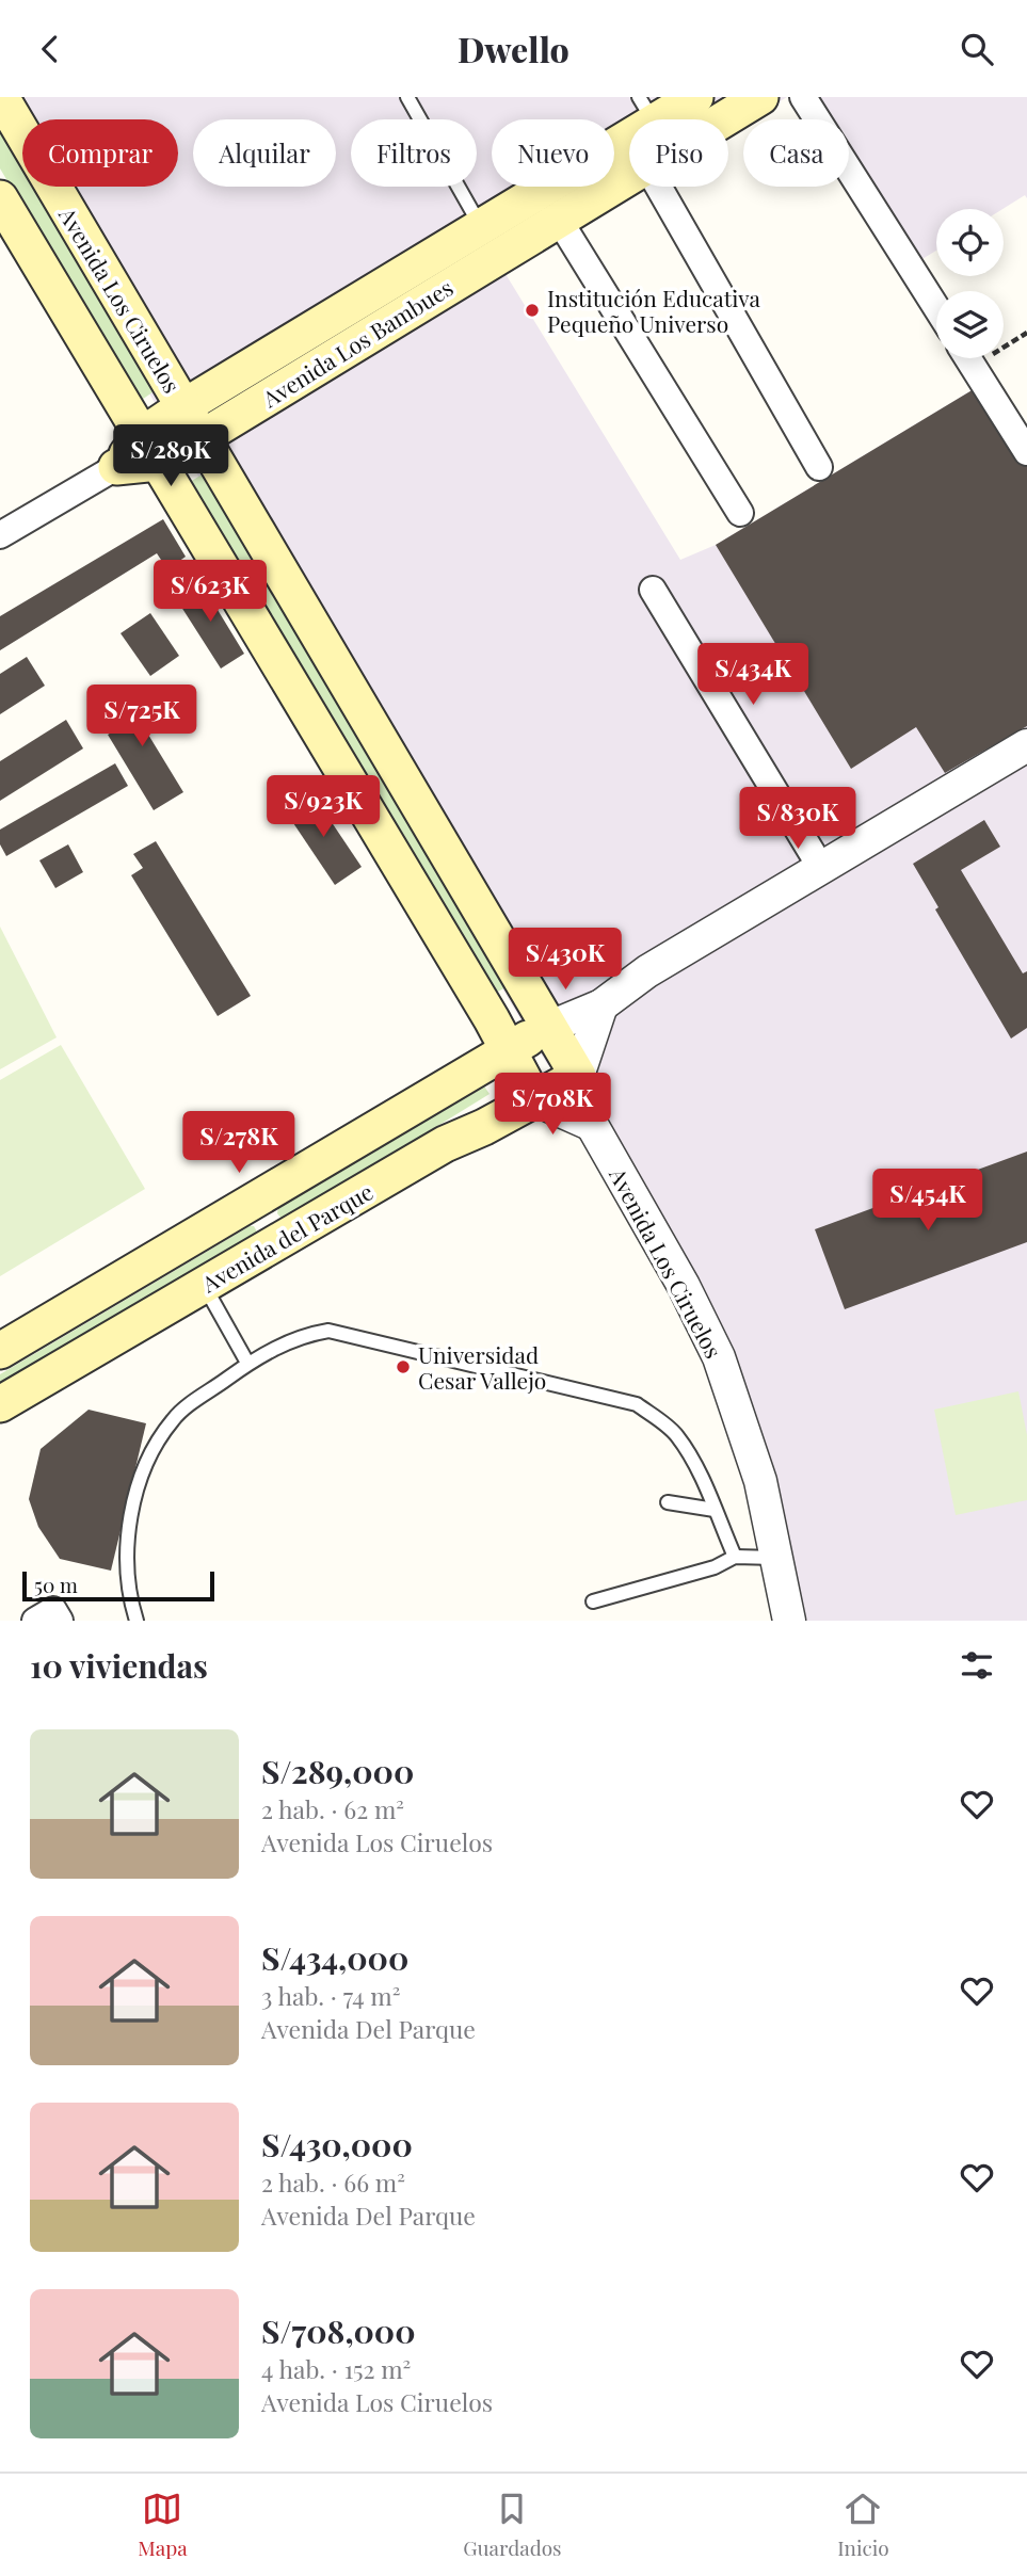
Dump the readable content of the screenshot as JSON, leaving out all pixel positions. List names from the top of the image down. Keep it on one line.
{"streets":{"main road":["Avenida Los Ciruelos","Avenida Los Bambues","Avenida del Parque"]},"crossings":[["Avenida Los Ciruelos","Avenida Los Bambues"],["Avenida Los Ciruelos","Avenida del Parque"]],"places":["Institución Educativa Pequeño Universo","Universidad Cesar Vallejo"],"scale_bar":"50 m","page":{"header":"Dwello","chip":["Comprar","Alquilar","Filtros","Nuevo","Piso","Casa"],"price":["S/289K","S/623K","S/434K","S/725K","S/923K","S/830K","S/430K","S/708K","S/278K","S/454K"],"scale":"50 m","heading":"10 viviendas","list":[{"name":"S/289,000","note":"2 hab. · 62 m² · Avenida Los Ciruelos"},{"name":"S/434,000","note":"3 hab. · 74 m² · Avenida Del Parque"},{"name":"S/430,000","note":"2 hab. · 66 m² · Avenida Del Parque"},{"name":"S/708,000","note":"4 hab. · 152 m² · Avenida Los Ciruelos"}],"tabs":["Mapa","Guardados","Inicio"]}}
